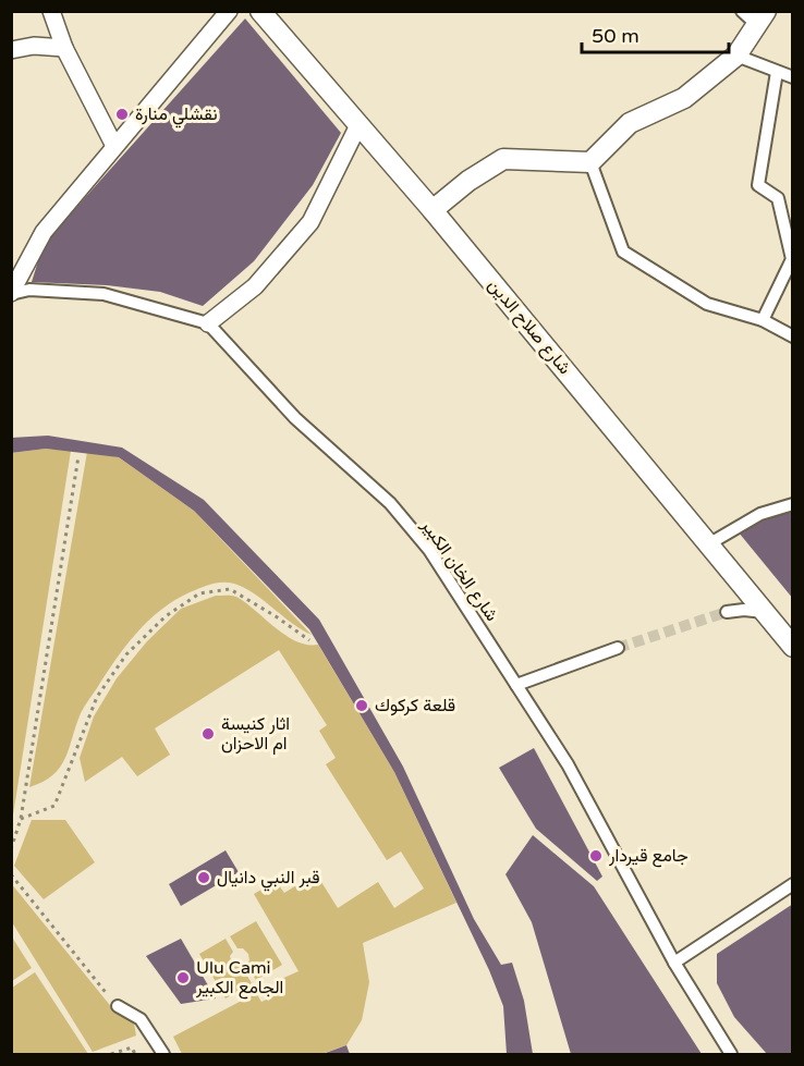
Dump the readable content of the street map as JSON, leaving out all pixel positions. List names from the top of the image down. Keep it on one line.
{"streets":{"street":["شارع صلاح الدين","شارع الخان الكبير"]},"places":["نقشلي منارة","قلعة كركوك","اثار كنيسة ام الاحزان","جامع قيردار","قبر النبي دانيال","Ulu Cami الجامع الكبير"],"scale_bar":"50 m"}
